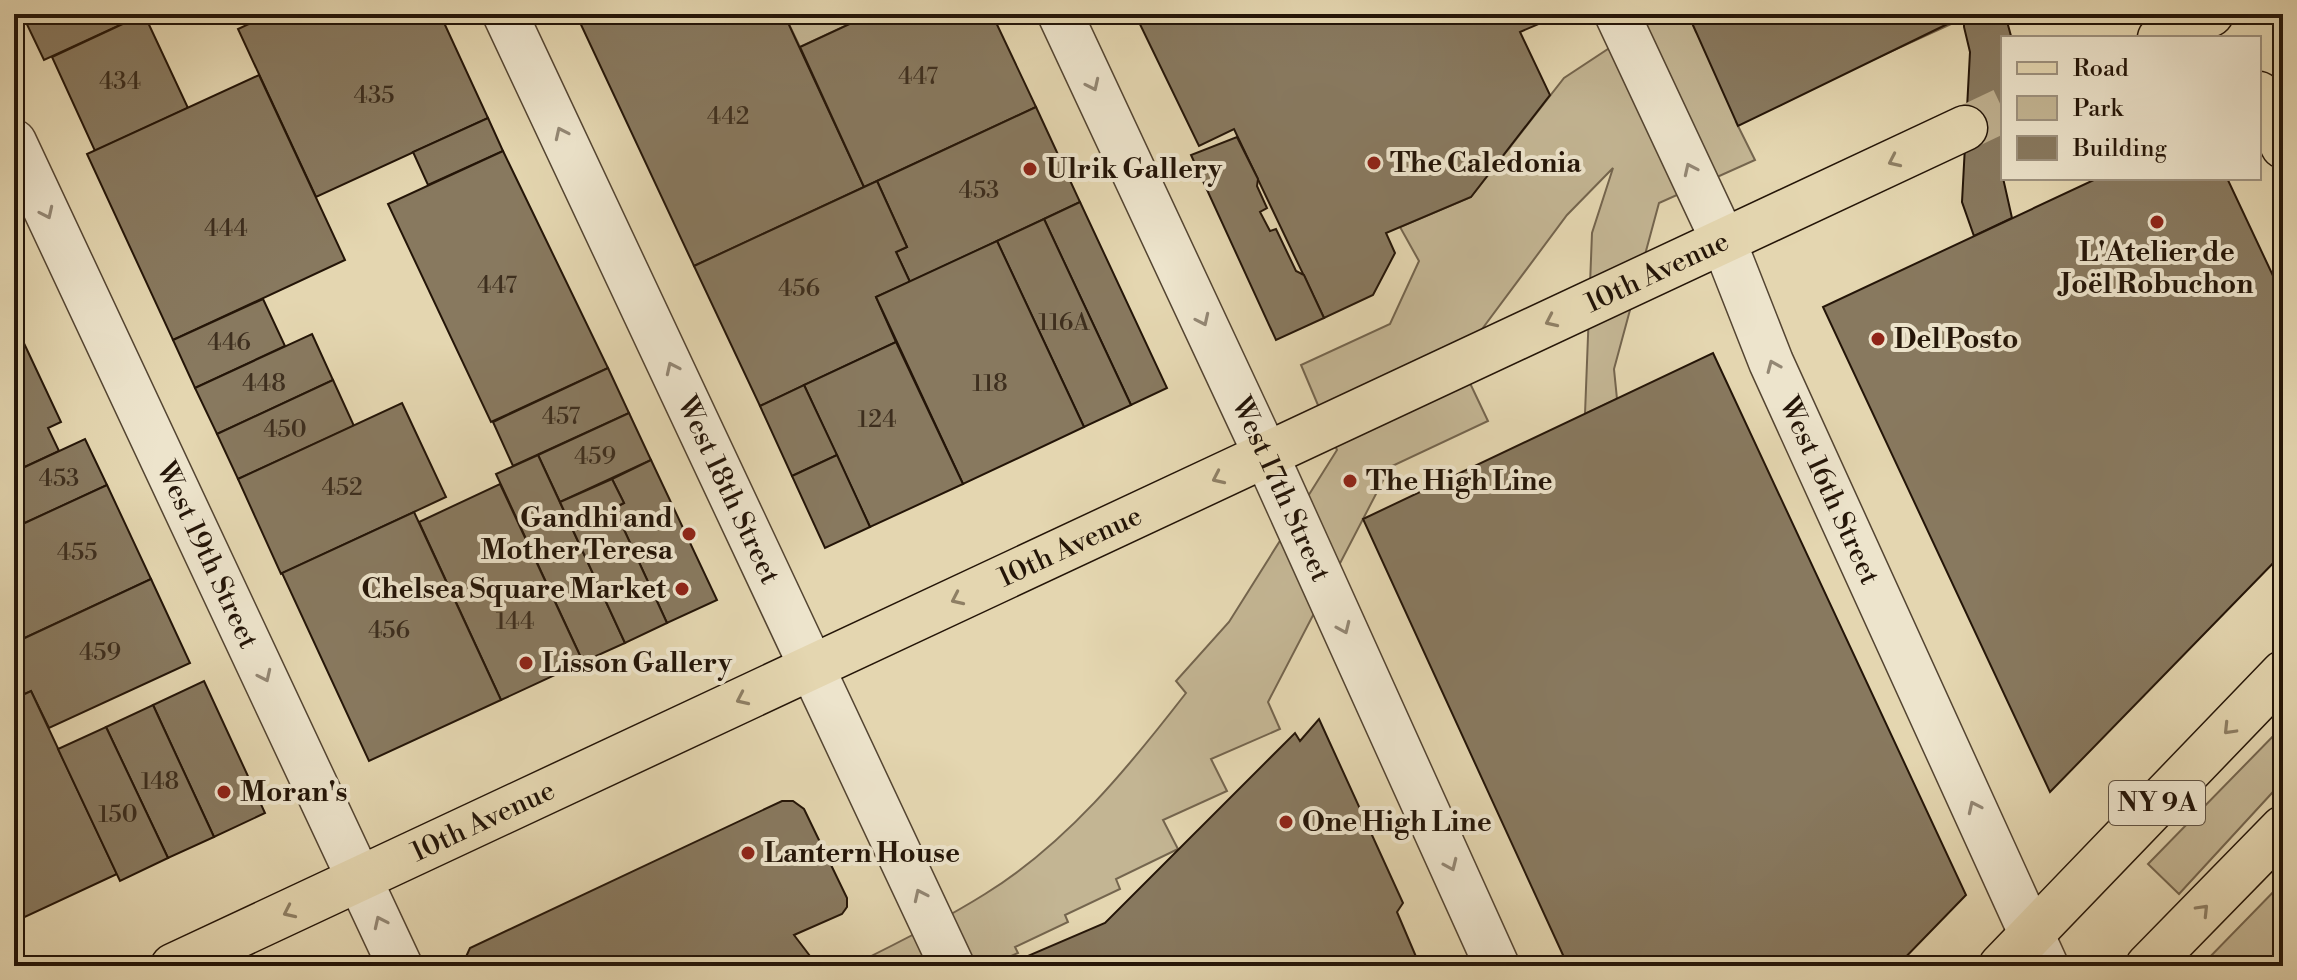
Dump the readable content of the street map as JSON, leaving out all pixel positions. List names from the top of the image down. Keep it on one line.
{"streets":{"main road":["10th Avenue","NY 9A"],"street":["West 17th Street","West 18th Street","West 16th Street","West 19th Street"]},"crossings":[["10th Avenue","West 17th Street"],["10th Avenue","West 18th Street"],["10th Avenue","West 16th Street"],["10th Avenue","West 19th Street"],["West 16th Street","NY 9A"]],"one_way":["10th Avenue","West 17th Street","West 18th Street","West 16th Street"],"places":["The Caledonia","Ulrik Gallery","L'Atelier de Joël Robuchon","Del Posto","The High Line","Gandhi and Mother Teresa","Chelsea Square Market","Lisson Gallery","Moran's","One High Line","Lantern House"],"house_numbers":["447","434","435","442","453","444","447","456","116A","446","448","118","457","124","450","459","453","452","455","144","456","459","148","150"],"legend":["Road","Park","Building"]}
